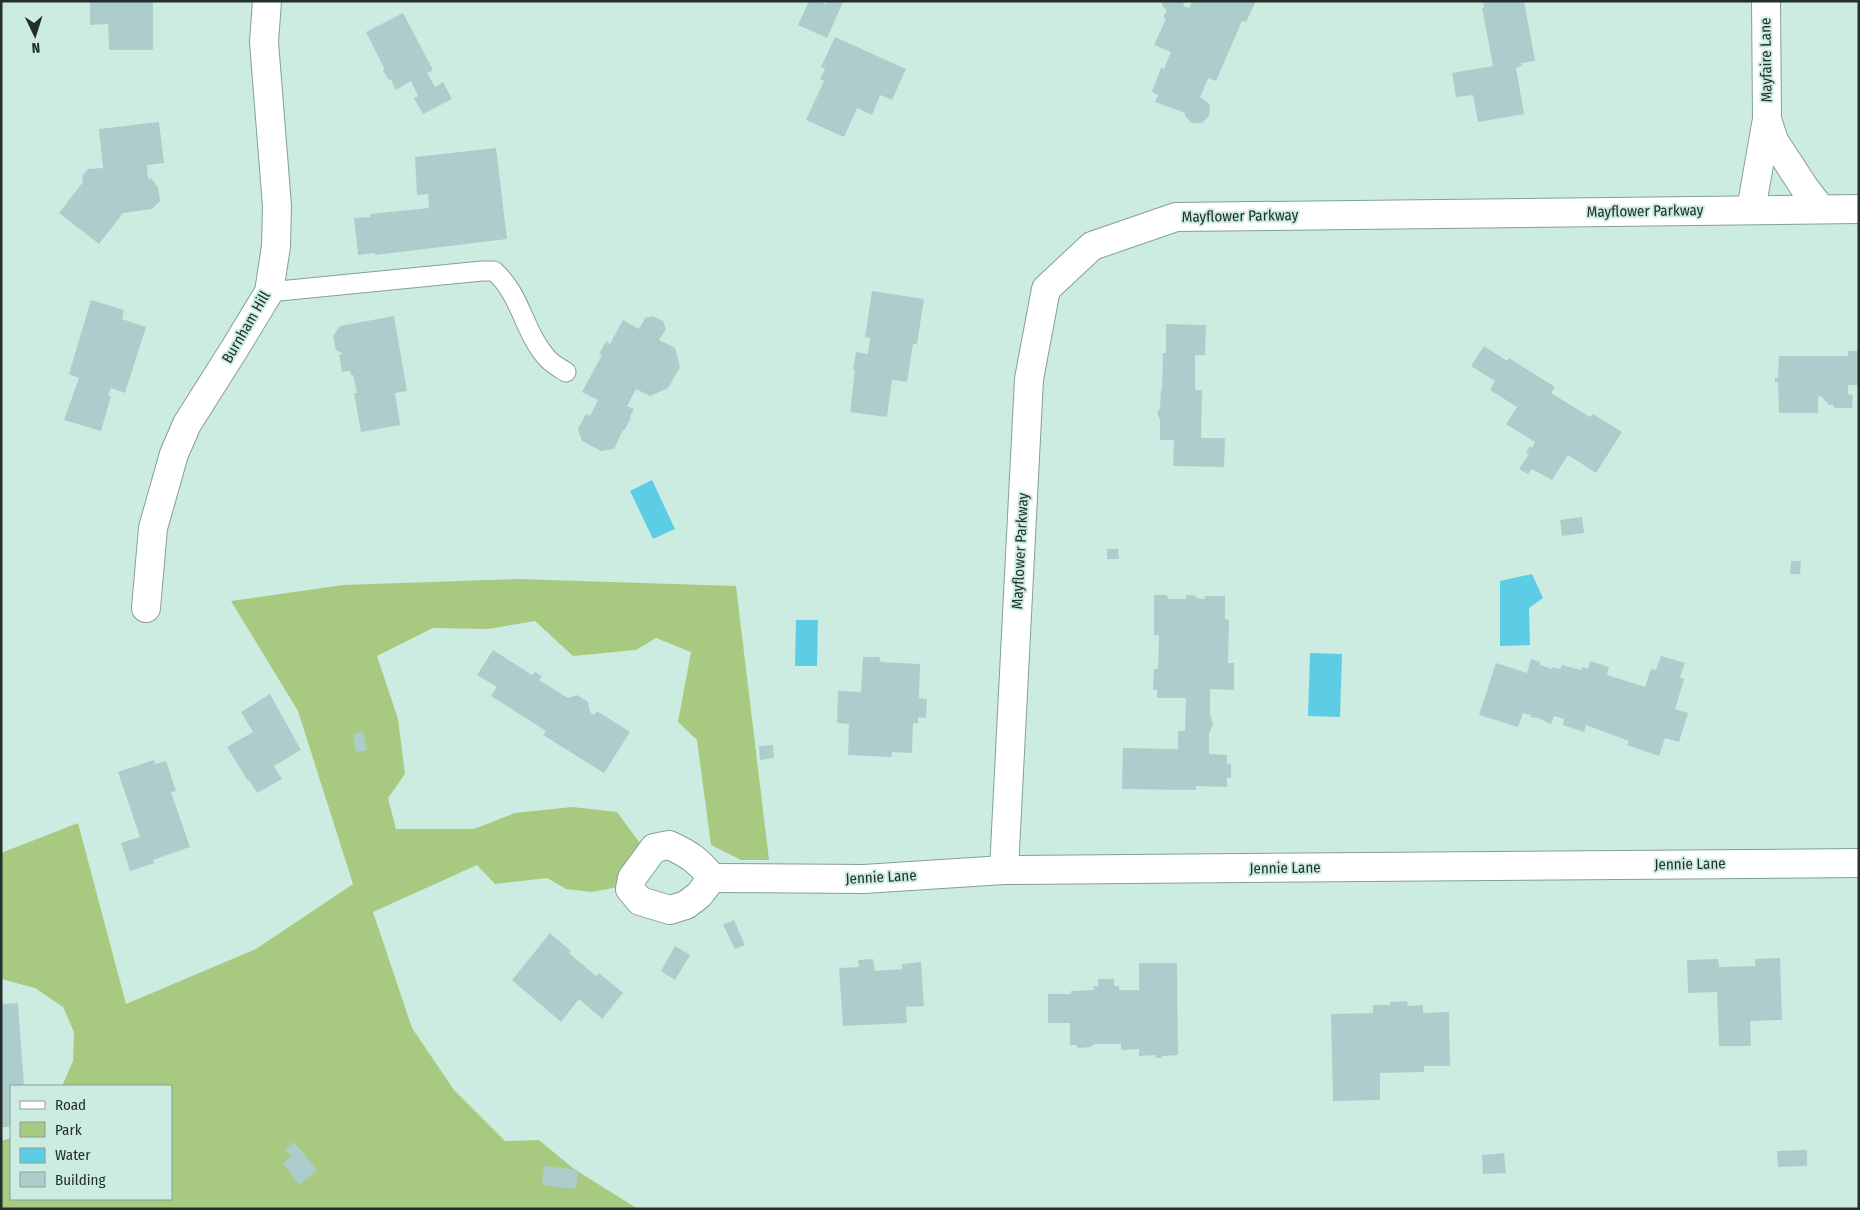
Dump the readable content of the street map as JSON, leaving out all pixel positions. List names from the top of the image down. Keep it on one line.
{"streets":{"street":["Mayfaire Lane","Mayflower Parkway","Burnham Hill","Jennie Lane"]},"crossings":[["Mayfaire Lane","Mayflower Parkway"],["Mayflower Parkway","Jennie Lane"]],"legend":["Road","Park","Water","Building"],"north":"bottom"}
